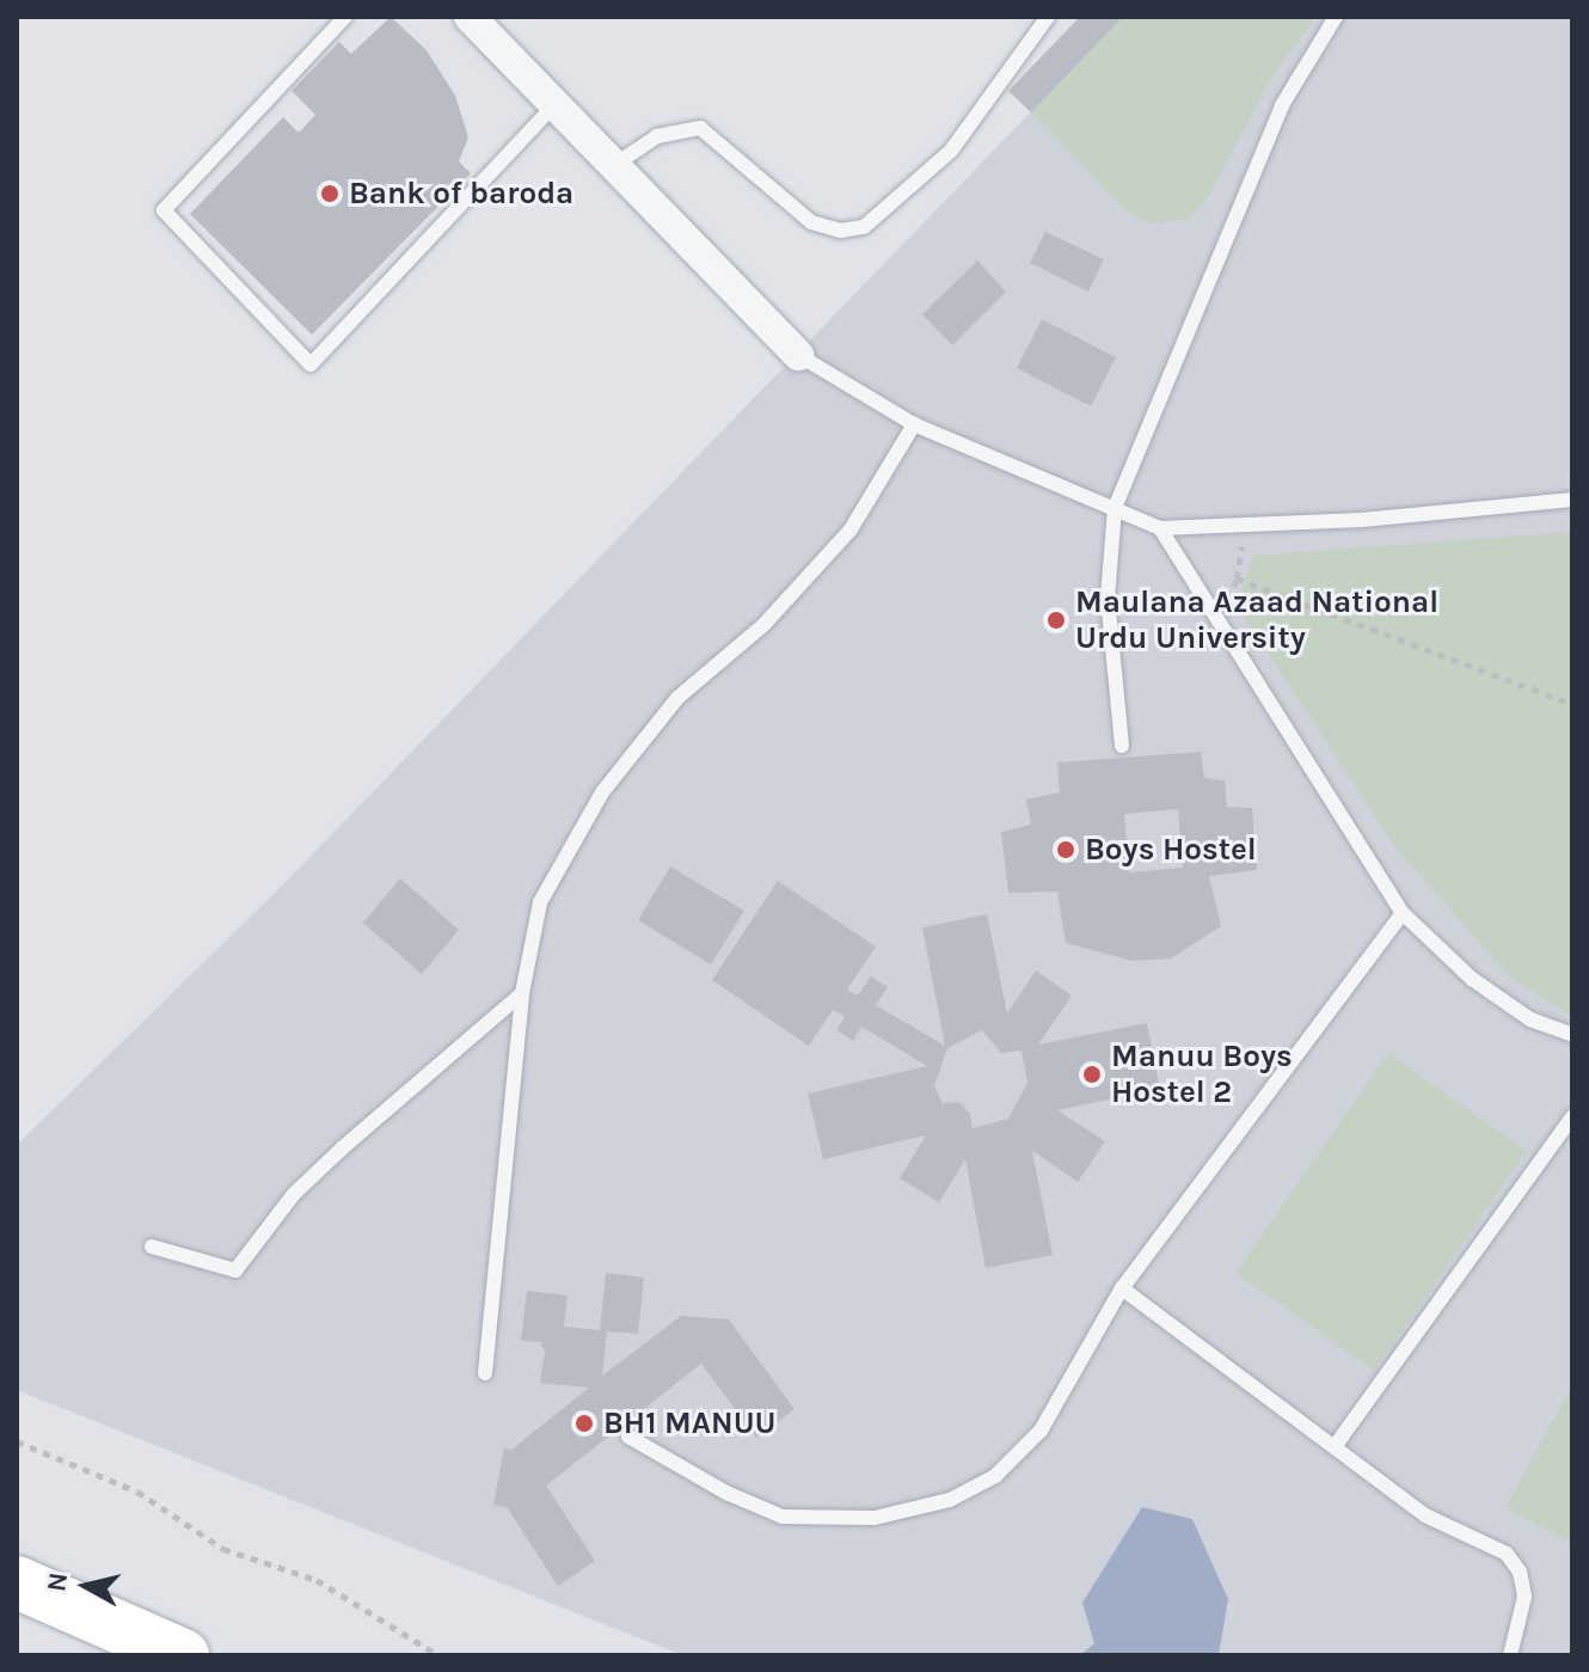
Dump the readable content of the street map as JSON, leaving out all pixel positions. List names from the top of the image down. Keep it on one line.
{"places":["Bank of baroda","Maulana Azaad National Urdu University","Boys Hostel","Manuu Boys Hostel 2","BH1 MANUU"],"north":"left"}
